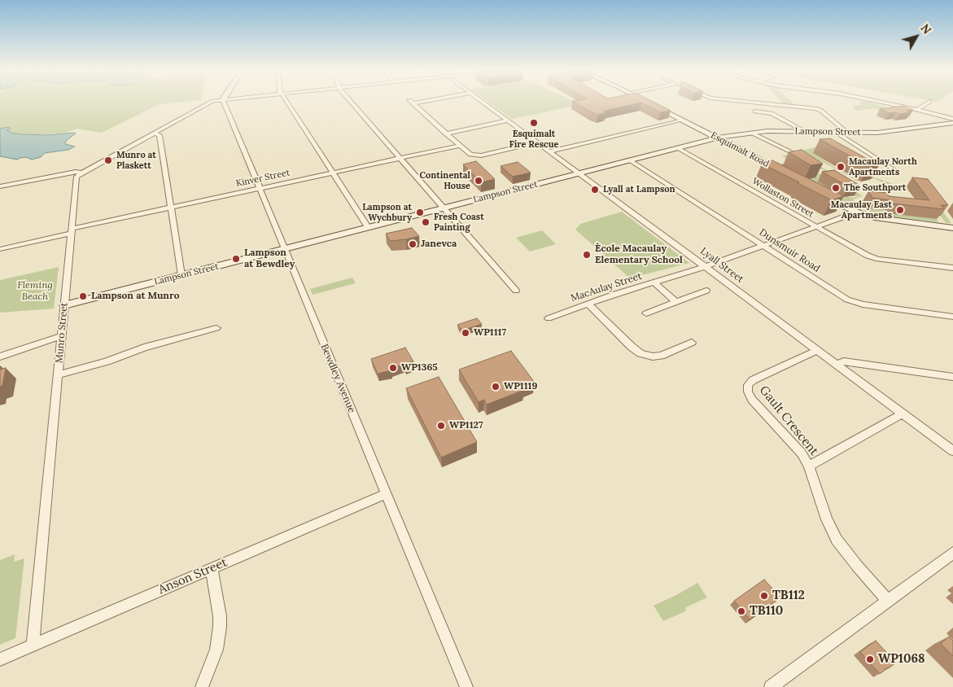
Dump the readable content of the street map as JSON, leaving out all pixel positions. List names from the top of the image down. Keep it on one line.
{"streets":{"street":["Lampson Street","Esquimalt Road","Kinver Street","Wollaston Street","Dunsmuir Road","Lyall Street","MacAulay Street","Munro Street","Bewdley Avenue","Gault Crescent","Anson Street"]},"crossings":[["Lampson Street","Esquimalt Road"],["Lampson Street","Wollaston Street"],["Lampson Street","Dunsmuir Road"],["Lampson Street","Lyall Street"],["Lampson Street","Munro Street"],["Lampson Street","Bewdley Avenue"],["Kinver Street","Munro Street"],["Kinver Street","Bewdley Avenue"],["Wollaston Street","MacAulay Street"],["Dunsmuir Road","MacAulay Street"],["Lyall Street","MacAulay Street"],["Lyall Street","Gault Crescent"],["Munro Street","Anson Street"],["Bewdley Avenue","Anson Street"]],"parks":["Fleming Beach"],"places":["Esquimalt Fire Rescue","Munro at Plaskett","Macaulay North Apartments","Continental House","The Southport","Lyall at Lampson","Macaulay East Apartments","Lampson at Wychbury","Fresh Coast Painting","Janevca","Ècole Macaulay Elementary School","Lampson at Bewdley","Lampson at Munro","WP1117","WP1365","WP1119","WP1127","TB112","TB110","WP1068"],"north":"top right"}
